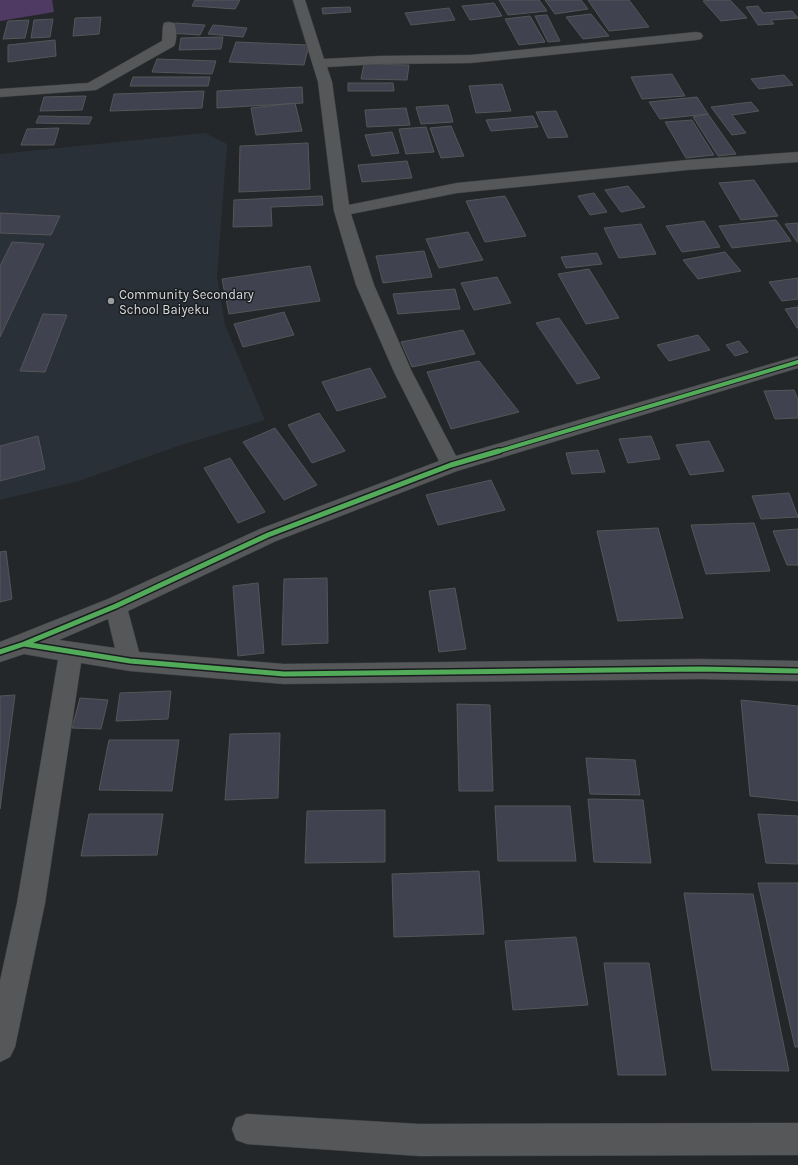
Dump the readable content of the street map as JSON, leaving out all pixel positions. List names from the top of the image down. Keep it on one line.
{"places":["Community Secondary School Baiyeku"]}
